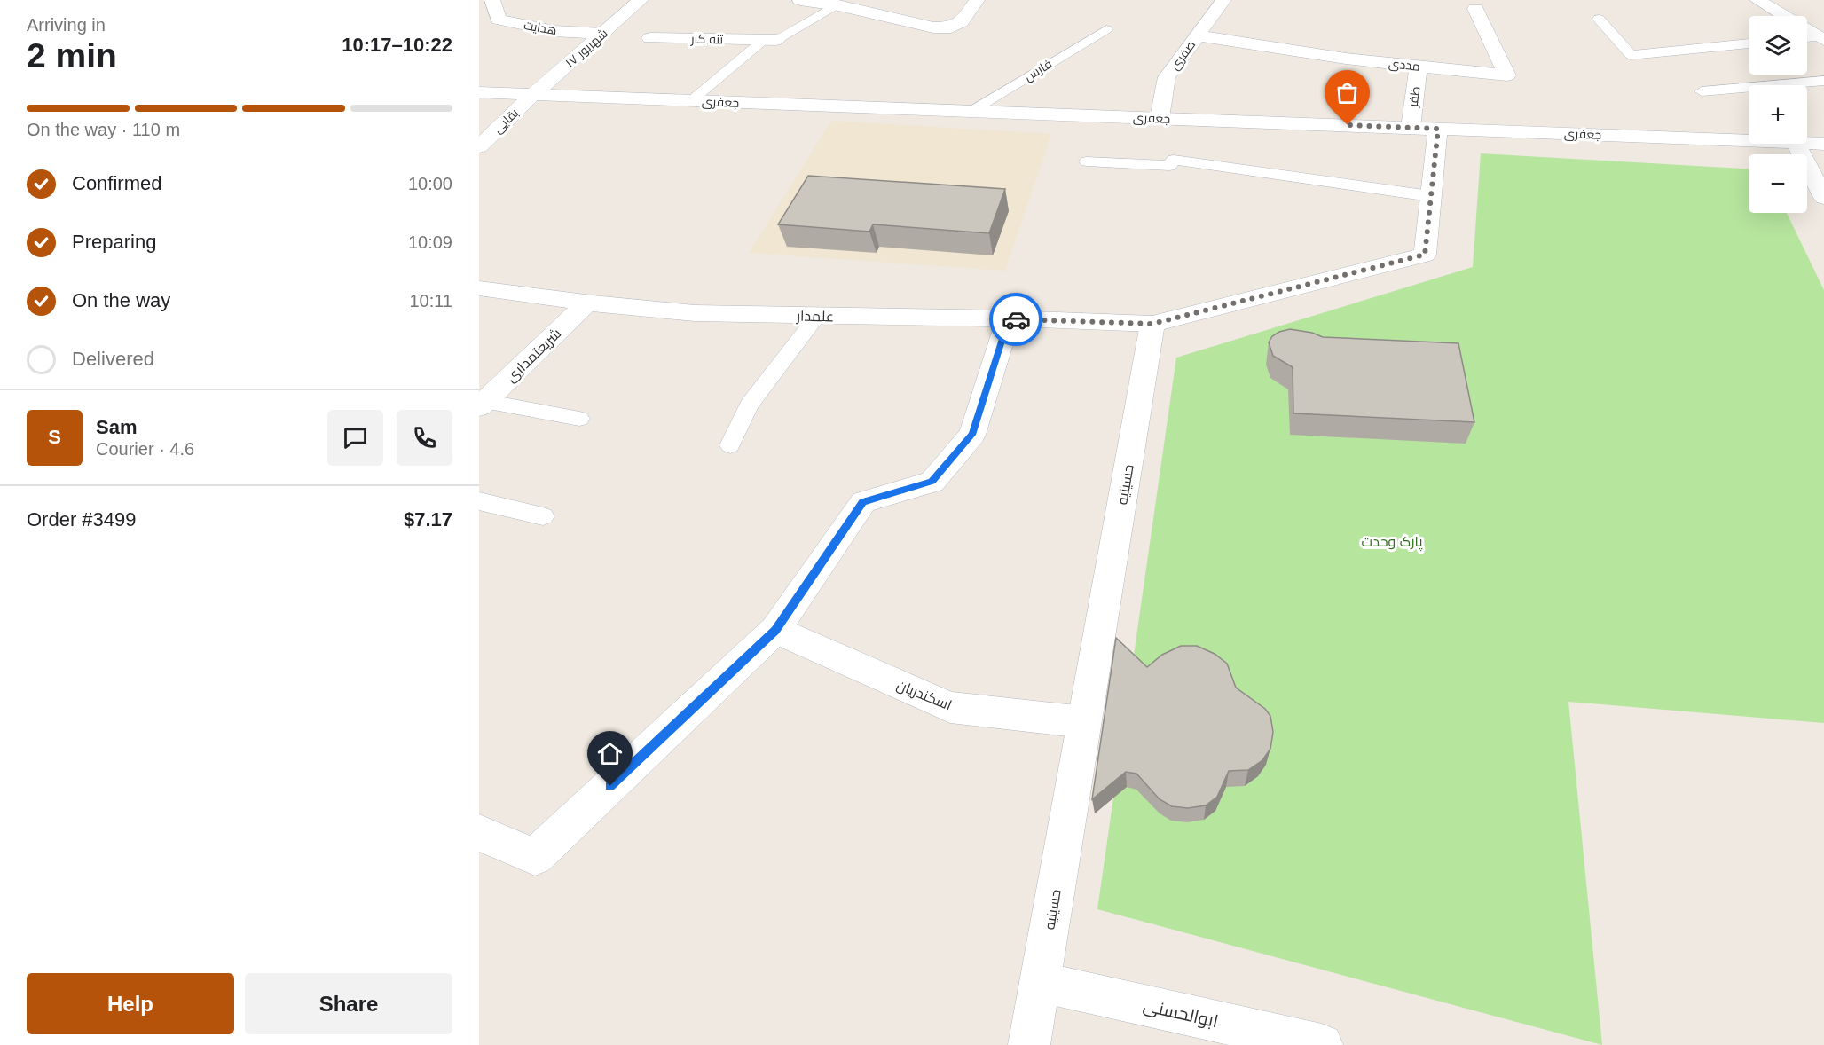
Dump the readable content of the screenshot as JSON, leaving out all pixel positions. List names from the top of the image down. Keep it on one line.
{"streets":{"street":["هدایت","تنه کار","۱۷ شهریور","صفری","مددی","ظفر","جعفری","بقایی","علمدار","شریعتمداری","حسینیه","اسکندریان","ابوالحسنی"],"lane":["فارس"]},"crossings":[["هدایت","۱۷ شهریور"],["تنه کار","جعفری"],["۱۷ شهریور","جعفری"],["۱۷ شهریور","بقایی"],["صفری","مددی"],["صفری","جعفری"],["مددی","ظفر"],["فارس","جعفری"],["ظفر","جعفری"],["جعفری","بقایی"],["علمدار","شریعتمداری"],["علمدار","حسینیه"],["حسینیه","اسکندریان"],["حسینیه","ابوالحسنی"]],"parks":["پارک وحدت"],"page":{"heading":["2 min","Arriving in","10:17–10:22"],"panel":["Sam","Courier · 4.6","Order #3499","$7.17"],"map_buttons":["+","−"],"bar":"On the way · 110 m","list":[["Confirmed","10:00"],["Preparing","10:09"],["On the way","10:11"],"Delivered"],"round":"S","buttons":["Help","Share"]}}
